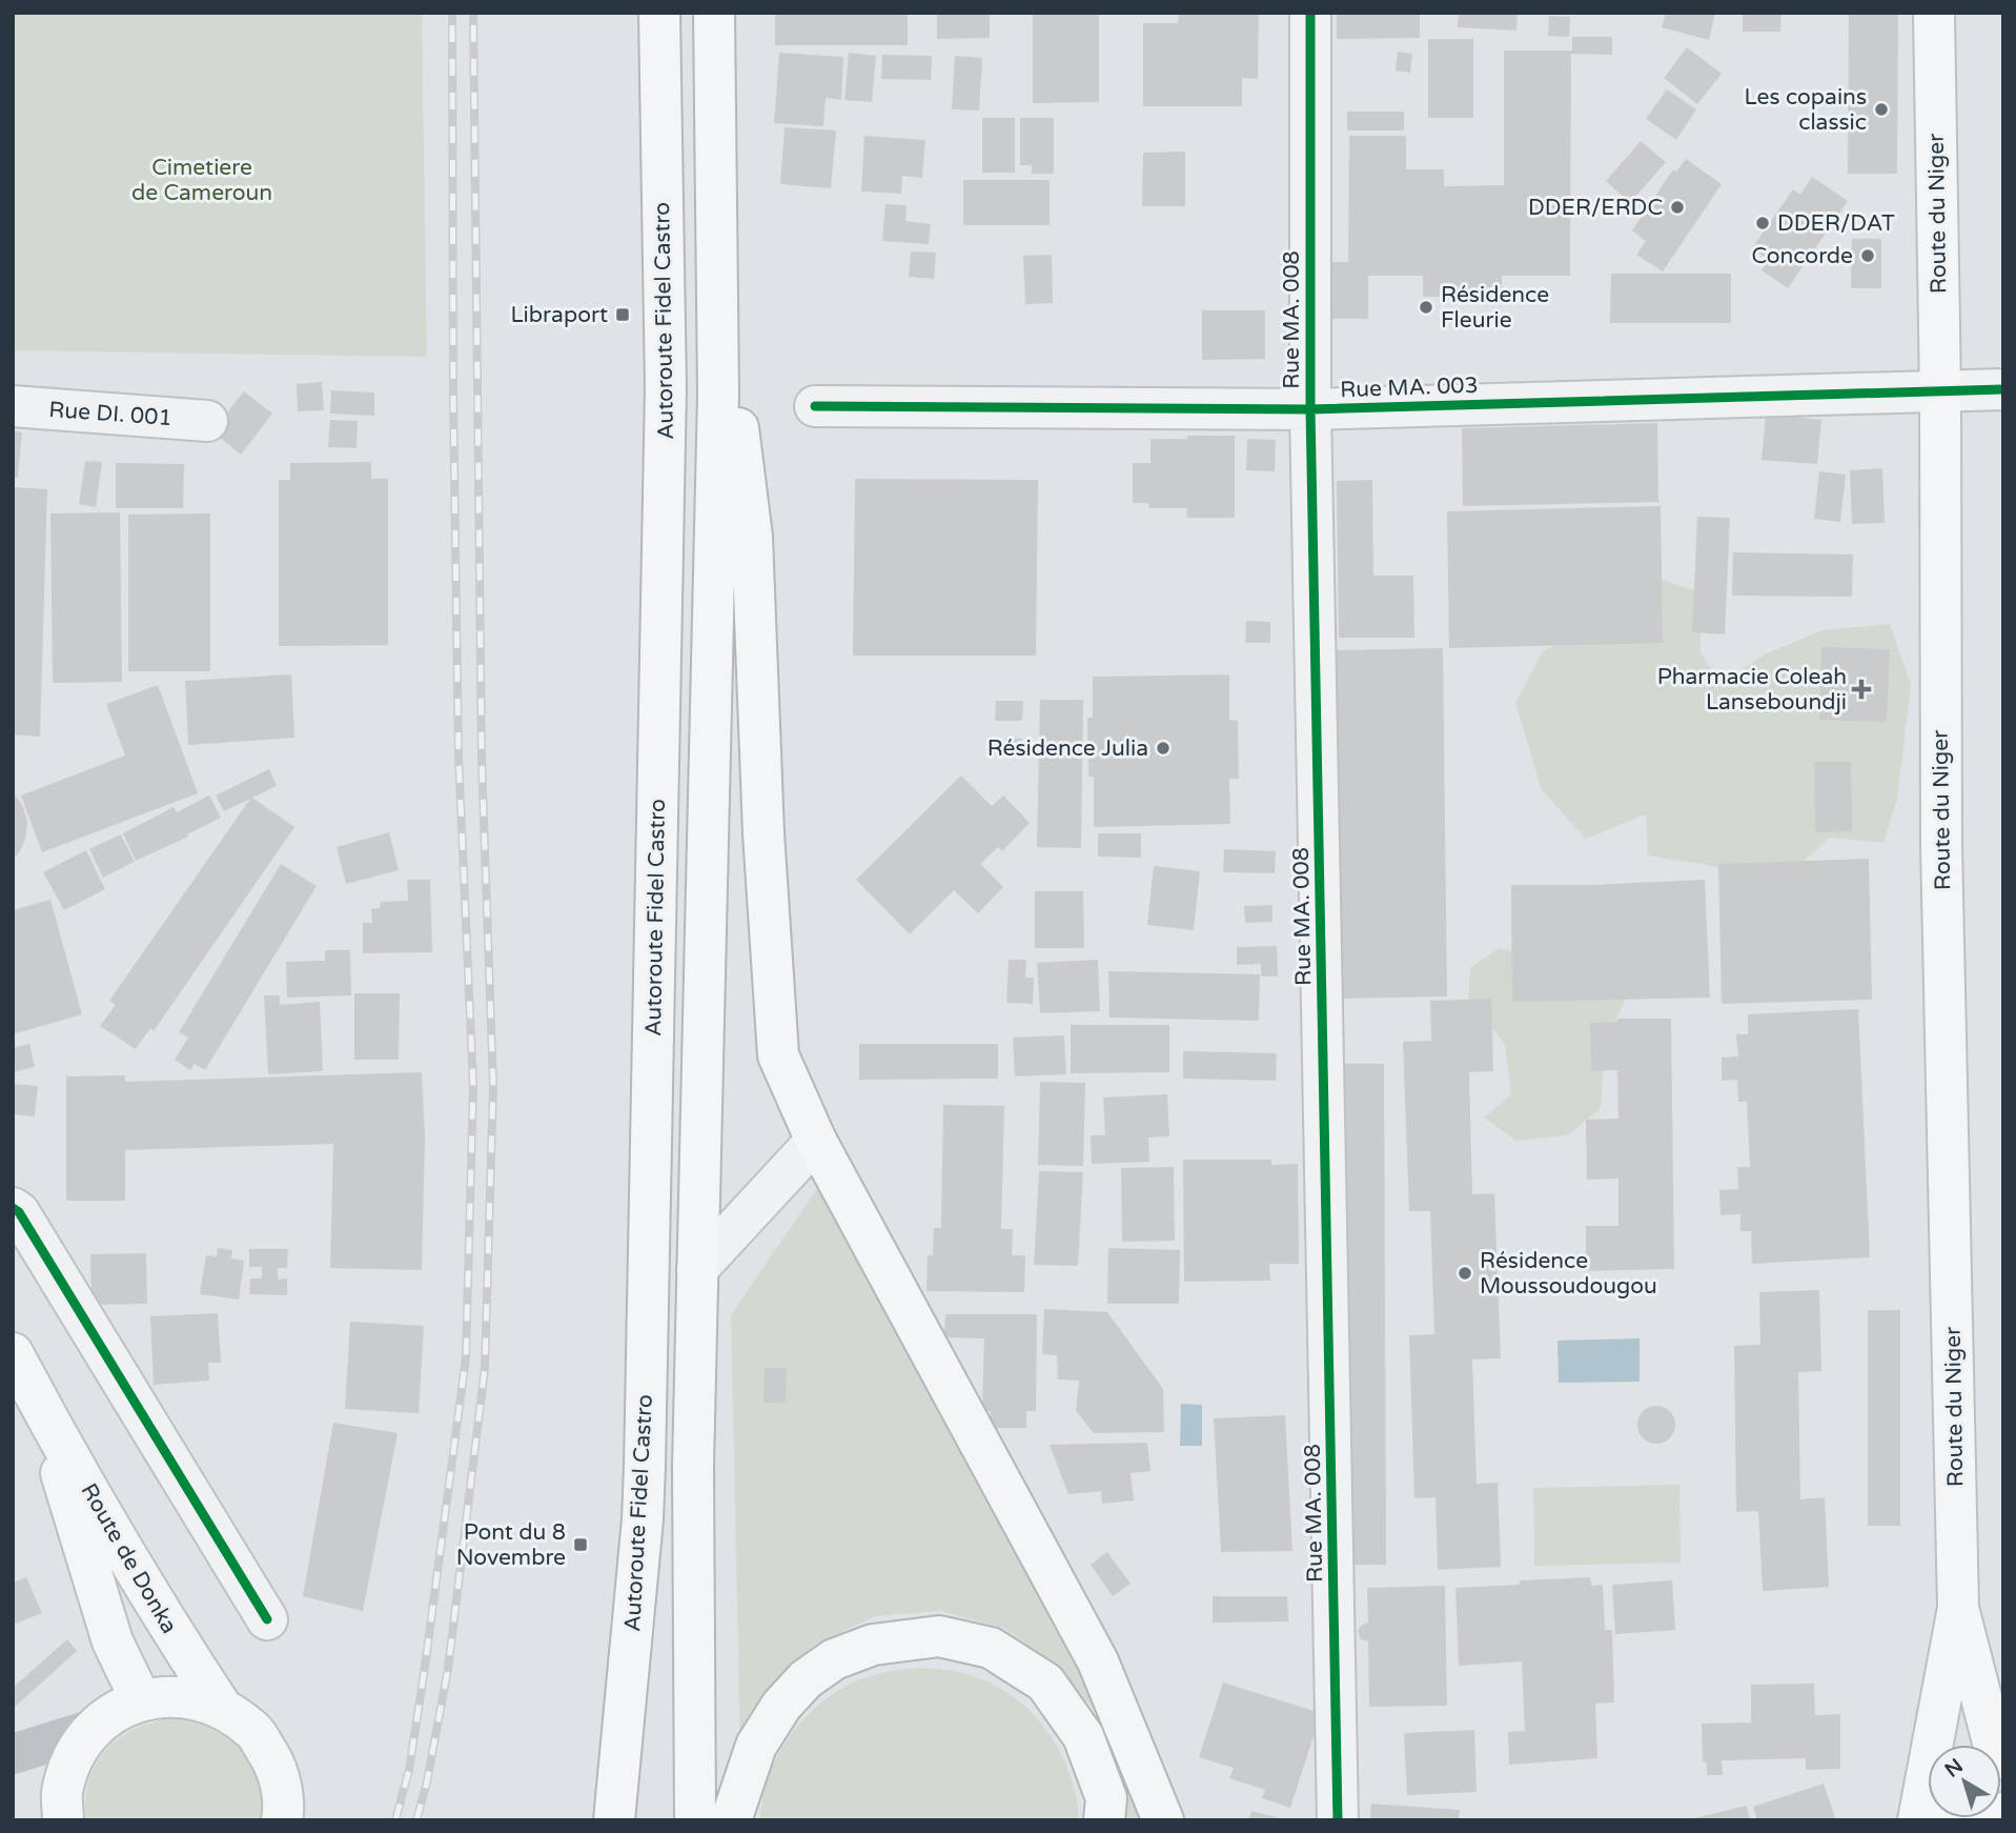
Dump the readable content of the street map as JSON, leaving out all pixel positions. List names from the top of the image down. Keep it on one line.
{"streets":{"main road":["Route du Niger","Autoroute Fidel Castro","Route de Donka"],"street":["Rue MA. 008","Rue MA. 003","Rue DI. 001"]},"crossings":[["Route du Niger","Rue MA. 003"],["Rue MA. 008","Rue MA. 003"]],"parks":["Cimetiere de Cameroun"],"places":{"other":["Les copains classic","DDER/ERDC","DDER/DAT","Concorde","Résidence Fleurie","Résidence Julia","Résidence Moussoudougou"],"transit":["Libraport","Pont du 8 Novembre"],"health":["Pharmacie Coleah Lanseboundji"]},"north":"top left"}
